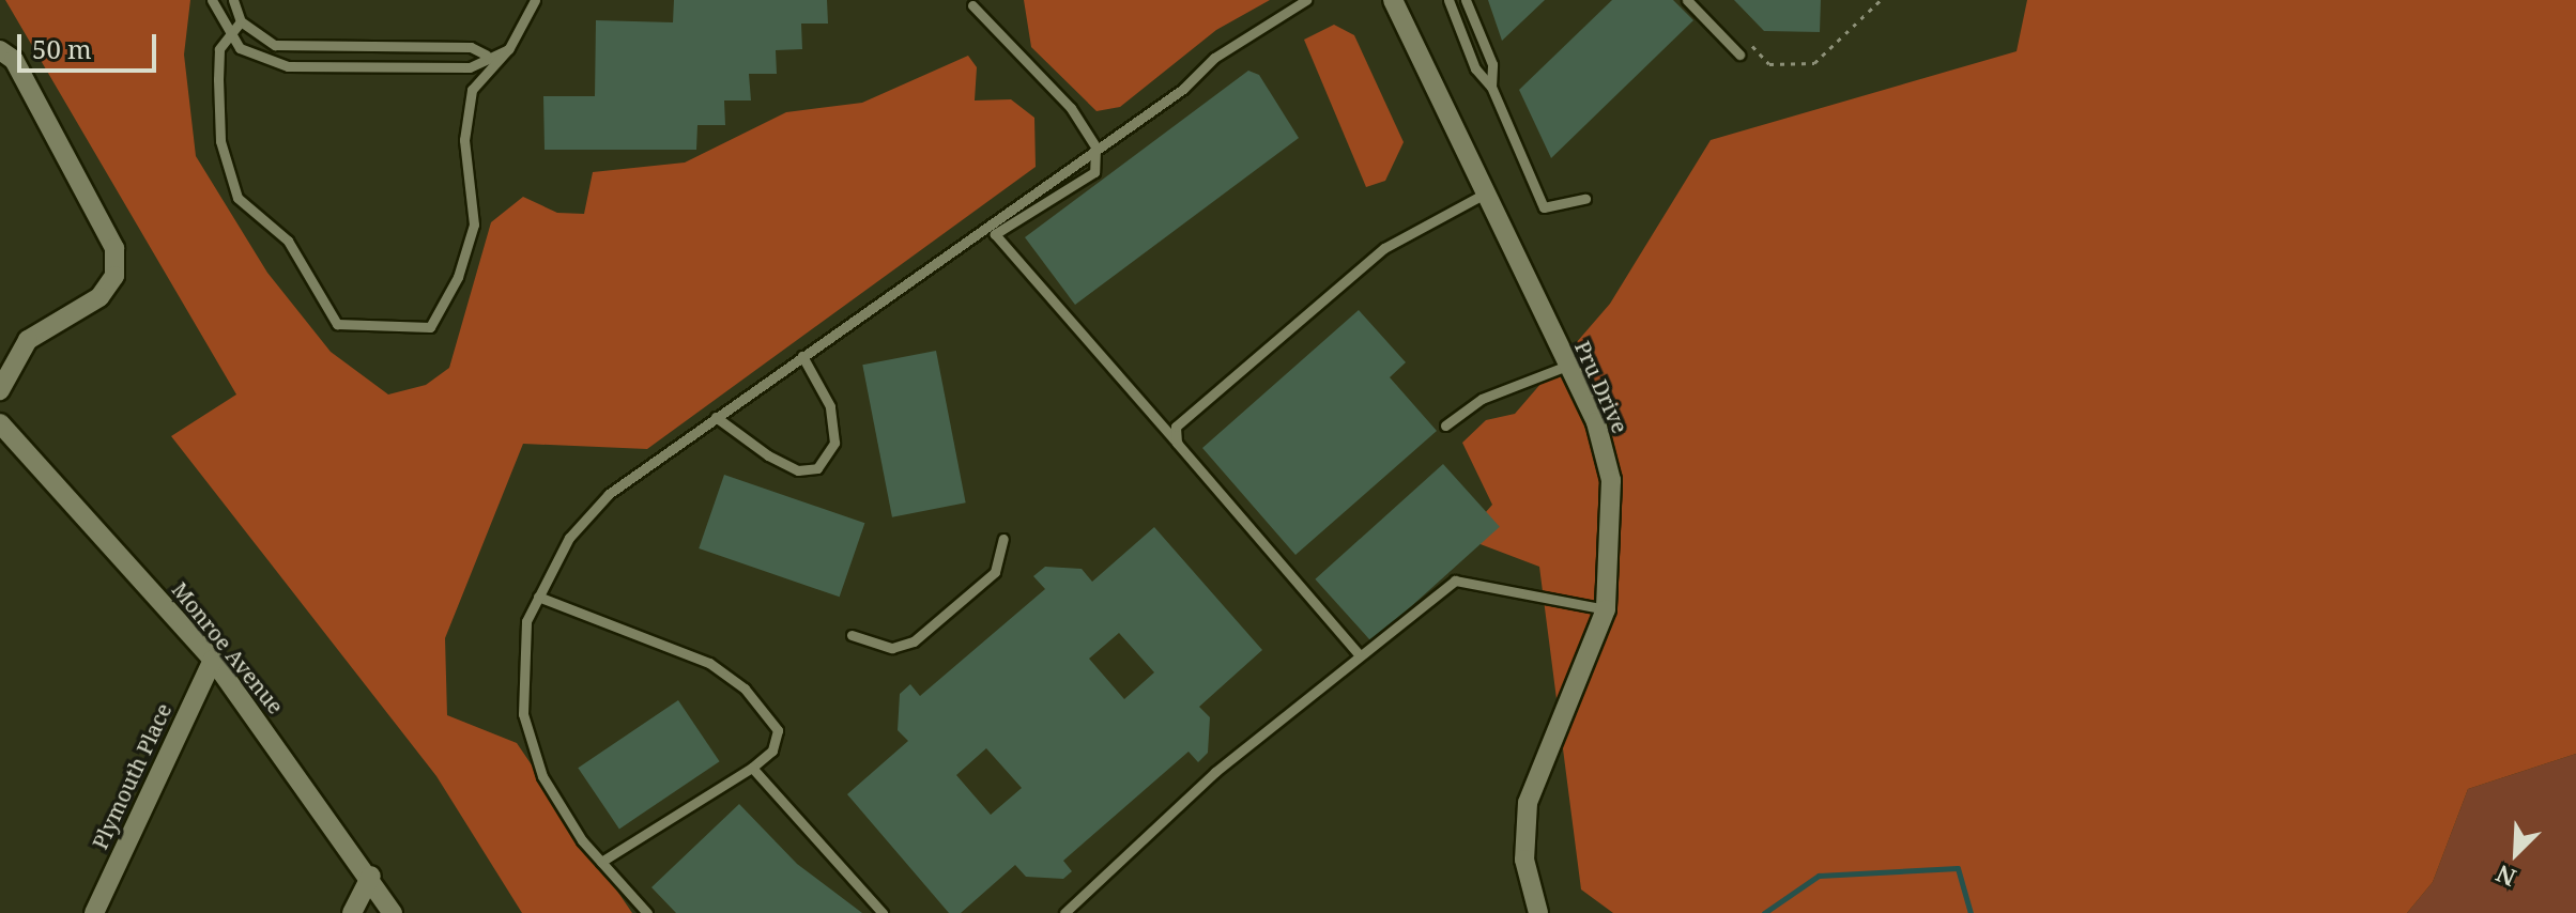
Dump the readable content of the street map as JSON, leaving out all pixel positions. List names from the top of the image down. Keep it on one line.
{"streets":{"street":["Pru Drive","Monroe Avenue","Plymouth Place"]},"crossings":[["Monroe Avenue","Plymouth Place"]],"scale_bar":"50 m","north":"bottom left"}
